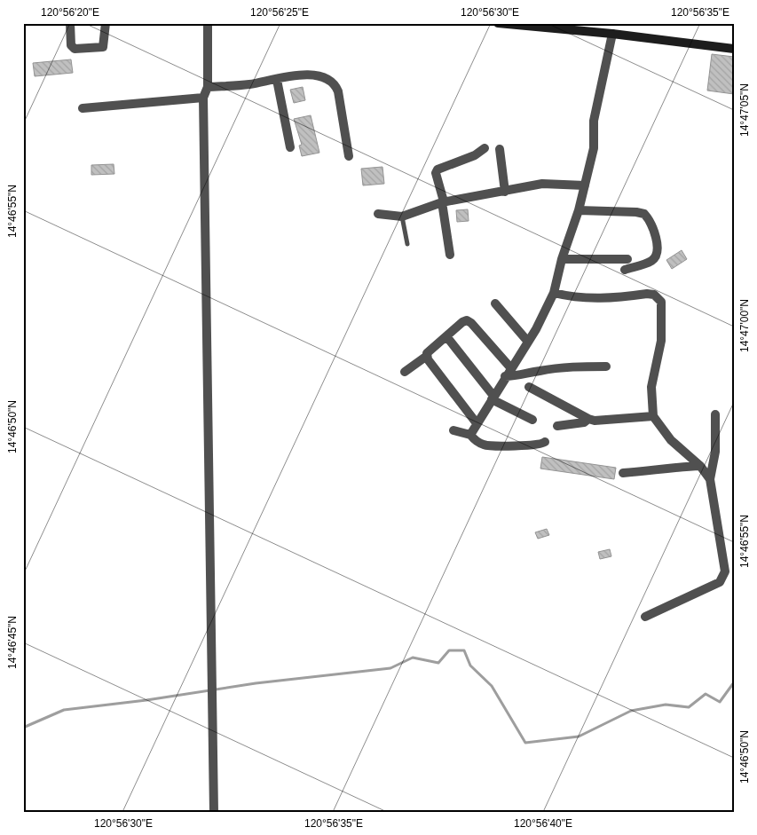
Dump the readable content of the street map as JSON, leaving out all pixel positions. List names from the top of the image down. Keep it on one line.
{"coordinates":["120°56'20\"E","120°56'25\"E","120°56'30\"E","120°56'35\"E","14°47'05\"N","14°46'55\"N","14°47'00\"N","14°46'50\"N","14°46'45\"N","120°56'40\"E"]}
